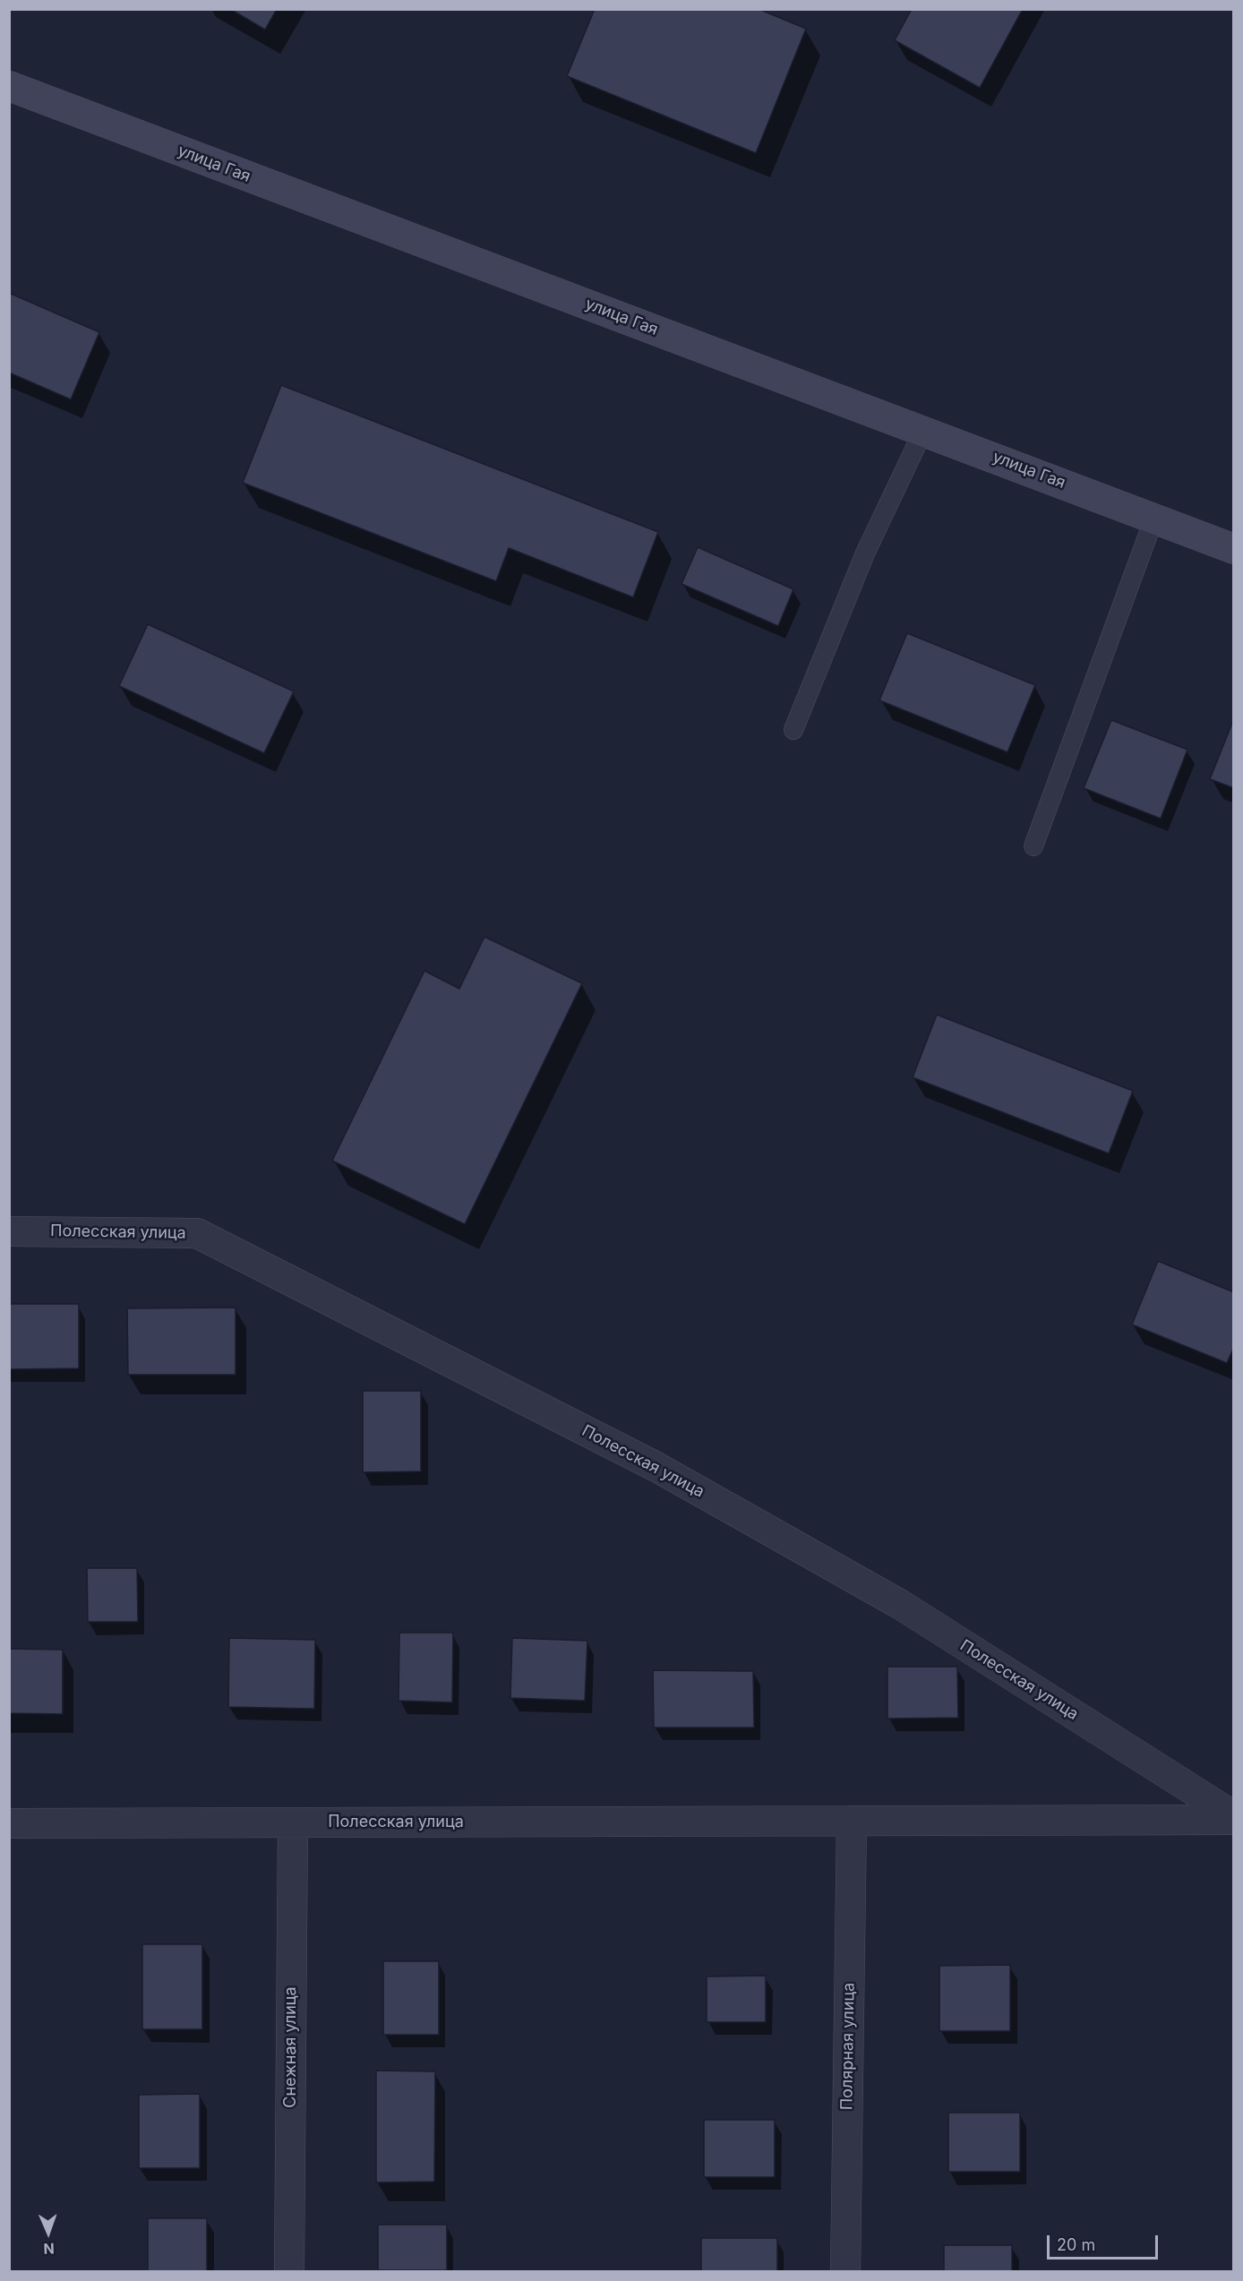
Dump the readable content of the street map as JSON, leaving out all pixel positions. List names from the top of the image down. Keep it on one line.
{"streets":{"main road":["улица Гая"],"street":["Полесская улица","Полярная улица","Снежная улица"]},"crossings":[["Полесская улица","Полярная улица"],["Полесская улица","Снежная улица"]],"scale_bar":"20 m","north":"bottom"}
